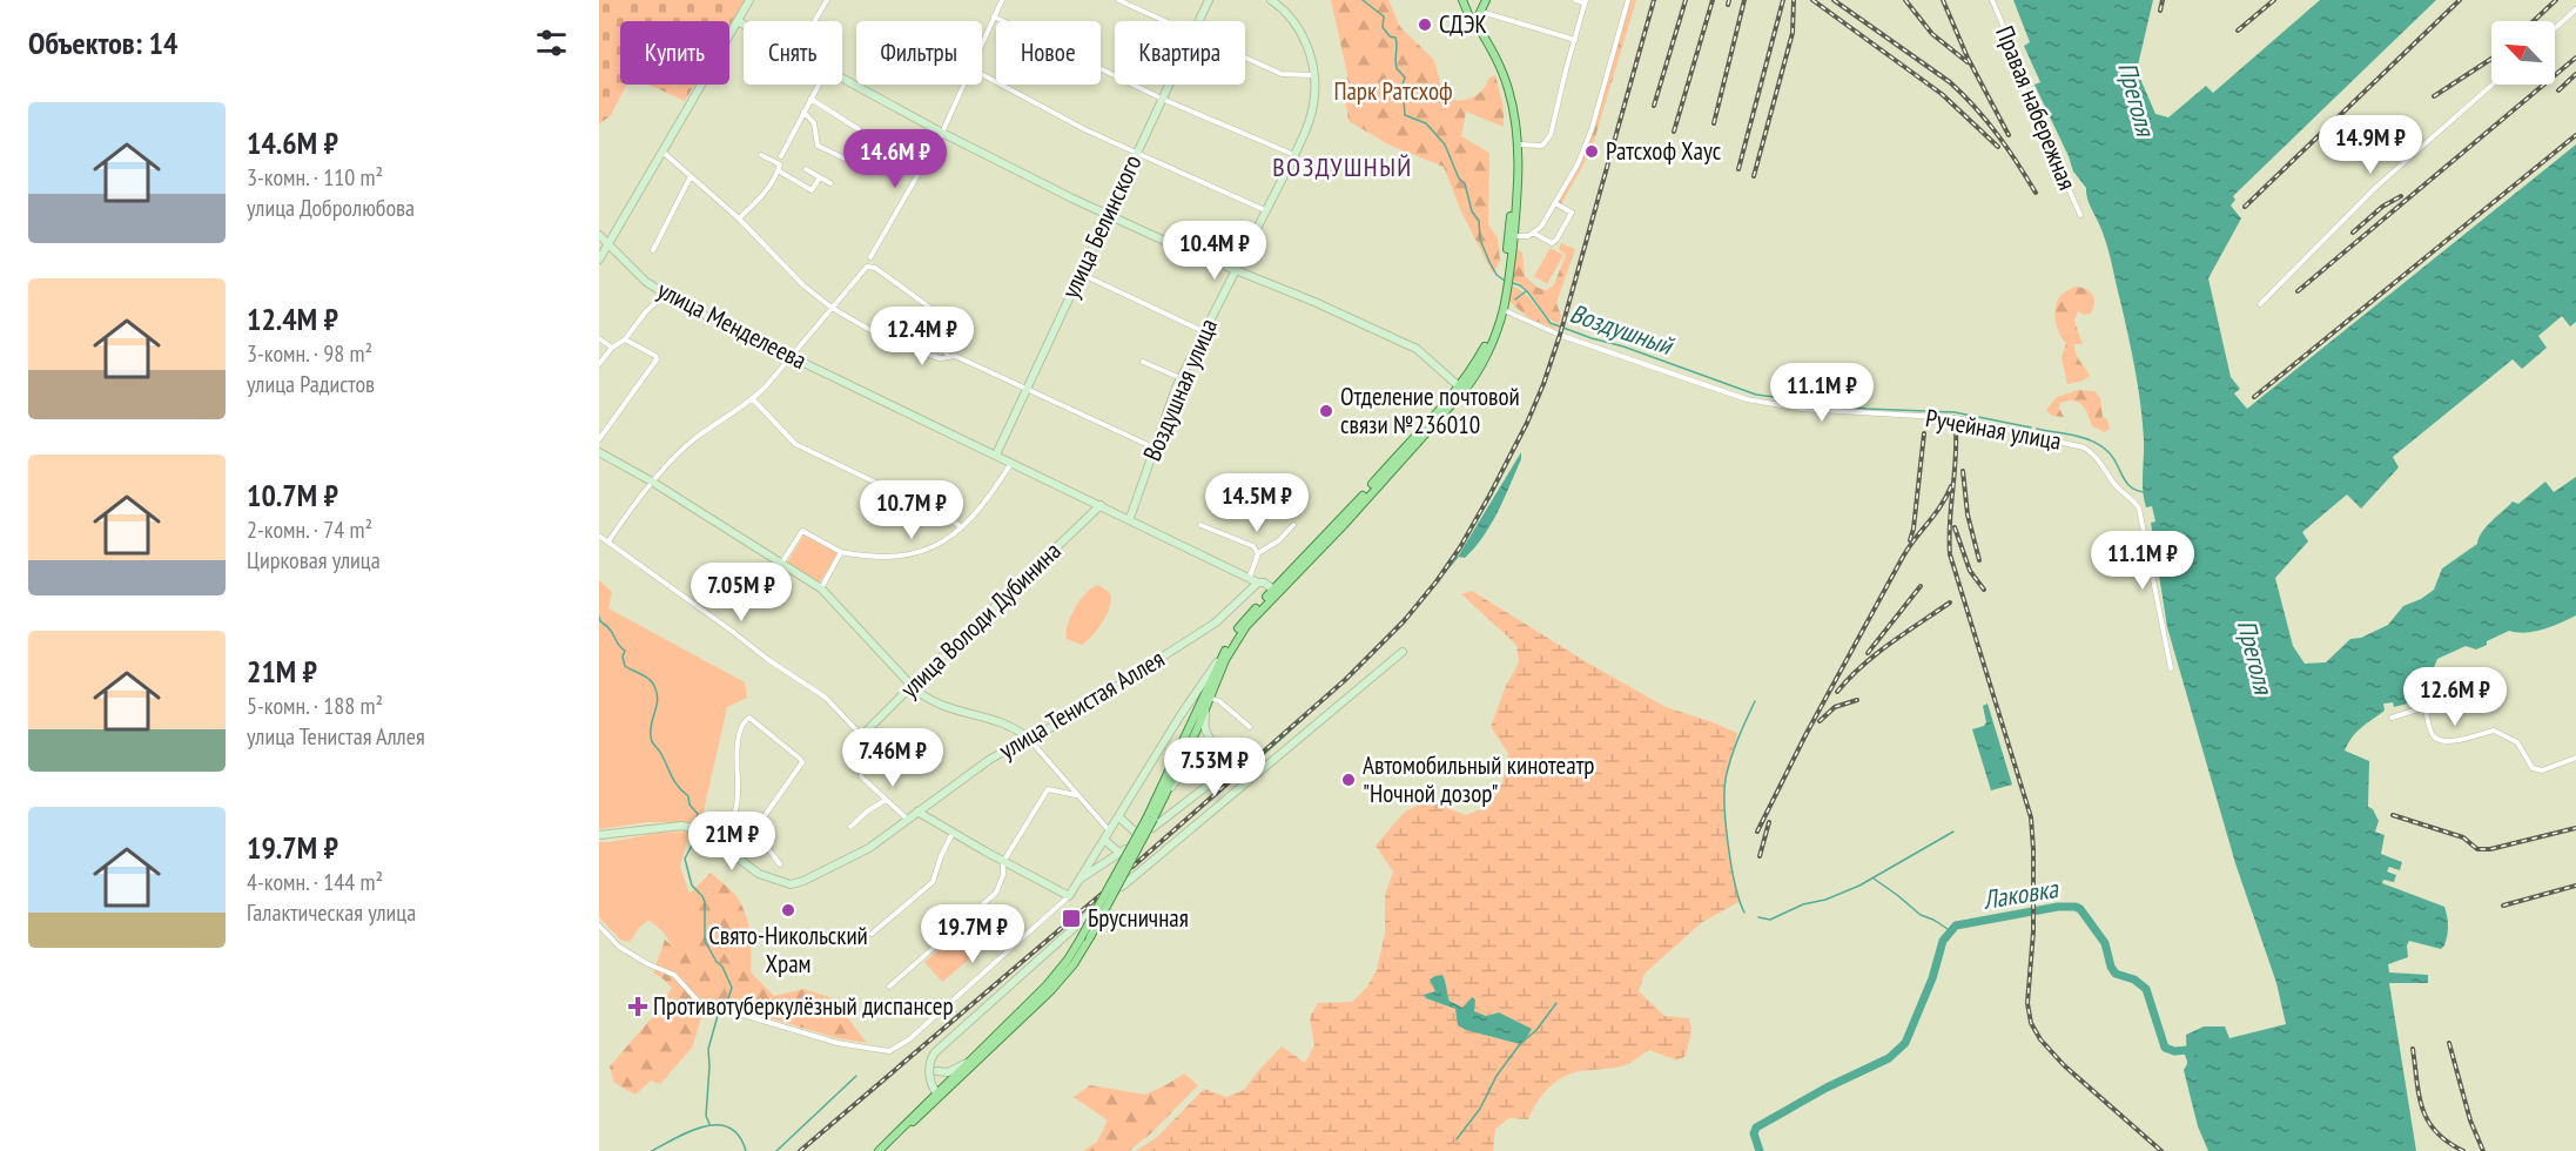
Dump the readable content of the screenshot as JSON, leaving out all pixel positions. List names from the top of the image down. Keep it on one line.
{"streets":{"street":["Правая набережная","улица Белинского","улица Менделеева","Воздушная улица","Ручейная улица","улица Володи Дубинина","улица Тенистая Аллея"]},"crossings":[["улица Белинского","улица Менделеева"],["улица Менделеева","Воздушная улица"],["улица Менделеева","улица Володи Дубинина"],["улица Менделеева","улица Тенистая Аллея"]],"districts":["ВОЗДУШНЫЙ"],"water":["Преголя","Воздушный","Лаковка"],"parks":["Парк Ратсхоф"],"places":{"other":["СДЭК","Ратсхоф Хаус","Отделение почтовой связи №236010","Автомобильный кинотеатр \"Ночной дозор\"","Свято-Никольский Храм"],"transit":["Брусничная"],"health":["Противотуберкулёзный диспансер"]},"north":"top left","page":{"heading":"Объектов: 14","chip":["Купить","Снять","Фильтры","Новое","Квартира"],"list":[{"name":"14.6M ₽","note":"3-комн. · 110 m² · улица Добролюбова"},{"name":"12.4M ₽","note":"3-комн. · 98 m² · улица Радистов"},{"name":"10.7M ₽","note":"2-комн. · 74 m² · Цирковая улица"},{"name":"21M ₽","note":"5-комн. · 188 m² · улица Тенистая Аллея"},{"name":"19.7M ₽","note":"4-комн. · 144 m² · Галактическая улица"}],"price":["14.9M ₽","14.6M ₽","10.4M ₽","12.4M ₽","11.1M ₽","14.5M ₽","10.7M ₽","11.1M ₽","7.05M ₽","12.6M ₽","7.46M ₽","7.53M ₽","21M ₽","19.7M ₽"]}}
